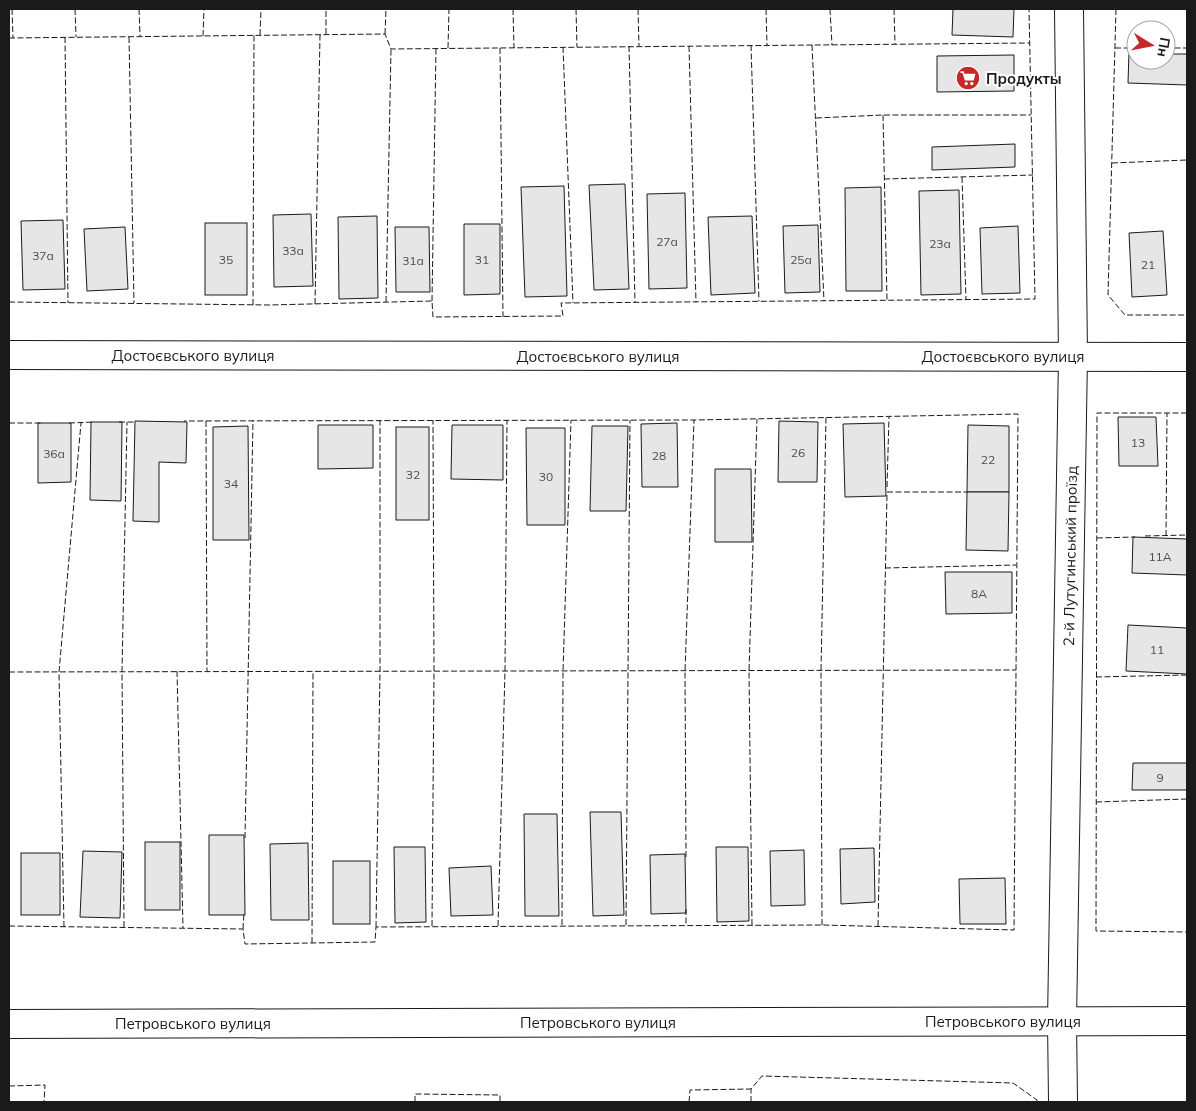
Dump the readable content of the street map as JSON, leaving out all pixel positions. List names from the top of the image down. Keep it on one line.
{"streets":{"street":["Достоєвського вулиця","2-й Лутугинський проїзд","Петровського вулиця"]},"crossings":[["Достоєвського вулиця","2-й Лутугинський проїзд"],["2-й Лутугинський проїзд","Петровського вулиця"]],"places":{"supermarket":["Продукты"]},"house_numbers":["27а","23а","33а","37а","35","31","25а","31а","21","13","26","36а","28","22","32","30","34","11А","8А","11","9"],"north":"right"}
